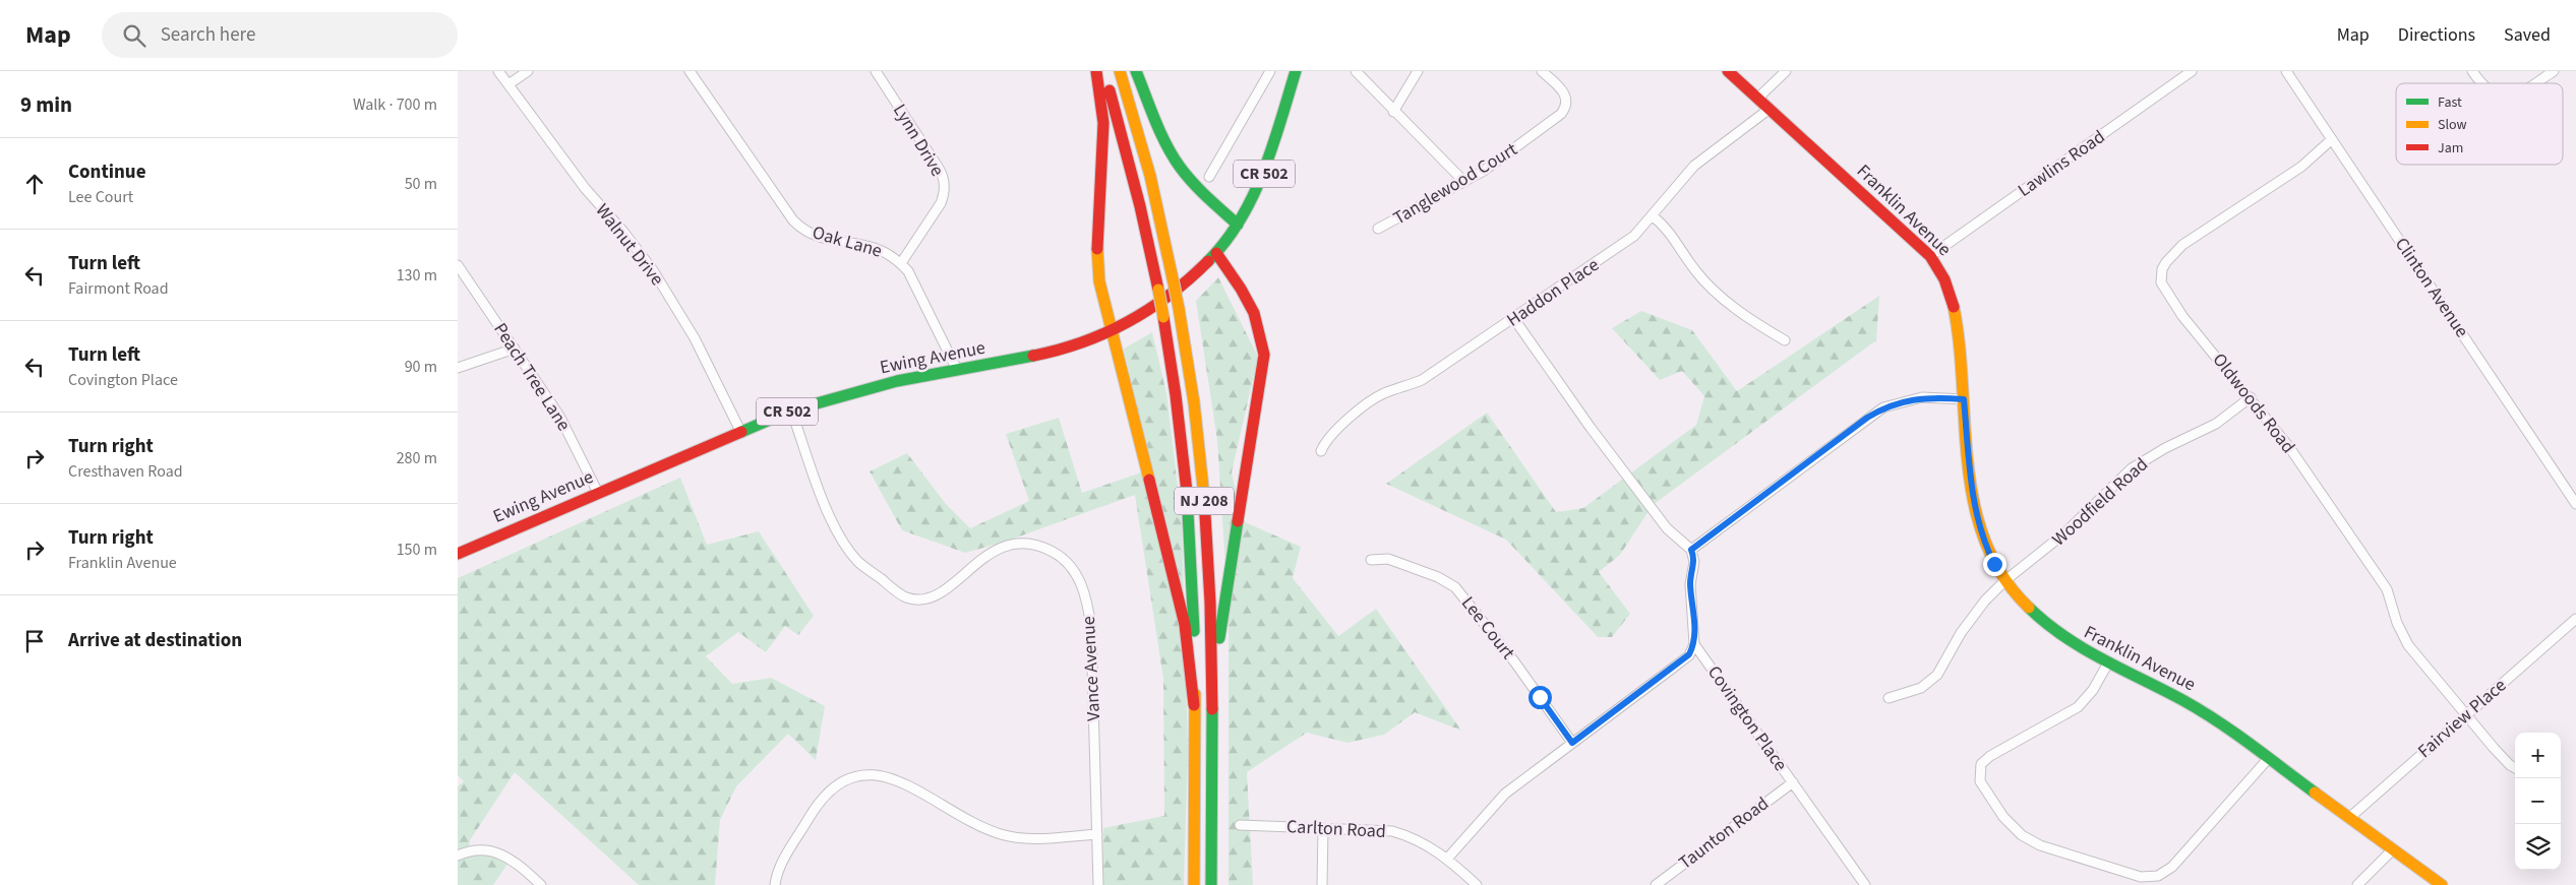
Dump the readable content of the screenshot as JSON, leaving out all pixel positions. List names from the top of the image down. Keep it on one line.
{"streets":{"main road":["CR 502","Franklin Avenue","Ewing Avenue","NJ 208"],"street":["Lynn Drive","Lawlins Road","Tanglewood Court","Oak Lane","Walnut Drive","Clinton Avenue","Haddon Place","Peach Tree Lane","Oldwoods Road","Woodfield Road","Lee Court","Vance Avenue","Covington Place","Fairview Place","Carlton Road","Taunton Road"]},"crossings":[["Lynn Drive","Oak Lane"],["Lawlins Road","Franklin Avenue"],["Franklin Avenue","Haddon Place"],["Franklin Avenue","Woodfield Road"],["Franklin Avenue","Fairview Place"],["Oak Lane","Ewing Avenue"],["Walnut Drive","Ewing Avenue"],["Clinton Avenue","Oldwoods Road"],["Ewing Avenue","Peach Tree Lane"],["Ewing Avenue","Vance Avenue"],["Oldwoods Road","Woodfield Road"],["Oldwoods Road","Fairview Place"],["Covington Place","Taunton Road"]],"legend":["Fast","Slow","Jam"],"page":{"header":"Map","search":"Search here","nav":["Map","Directions","Saved"],"heading":["9 min","Walk · 700 m"],"list":[["Continue","Lee Court","50 m"],["Turn left","Fairmont Road","130 m"],["Turn left","Covington Place","90 m"],["Turn right","Cresthaven Road","280 m"],["Turn right","Franklin Avenue","150 m"],"Arrive at destination"],"map_buttons":["+","−"]}}
